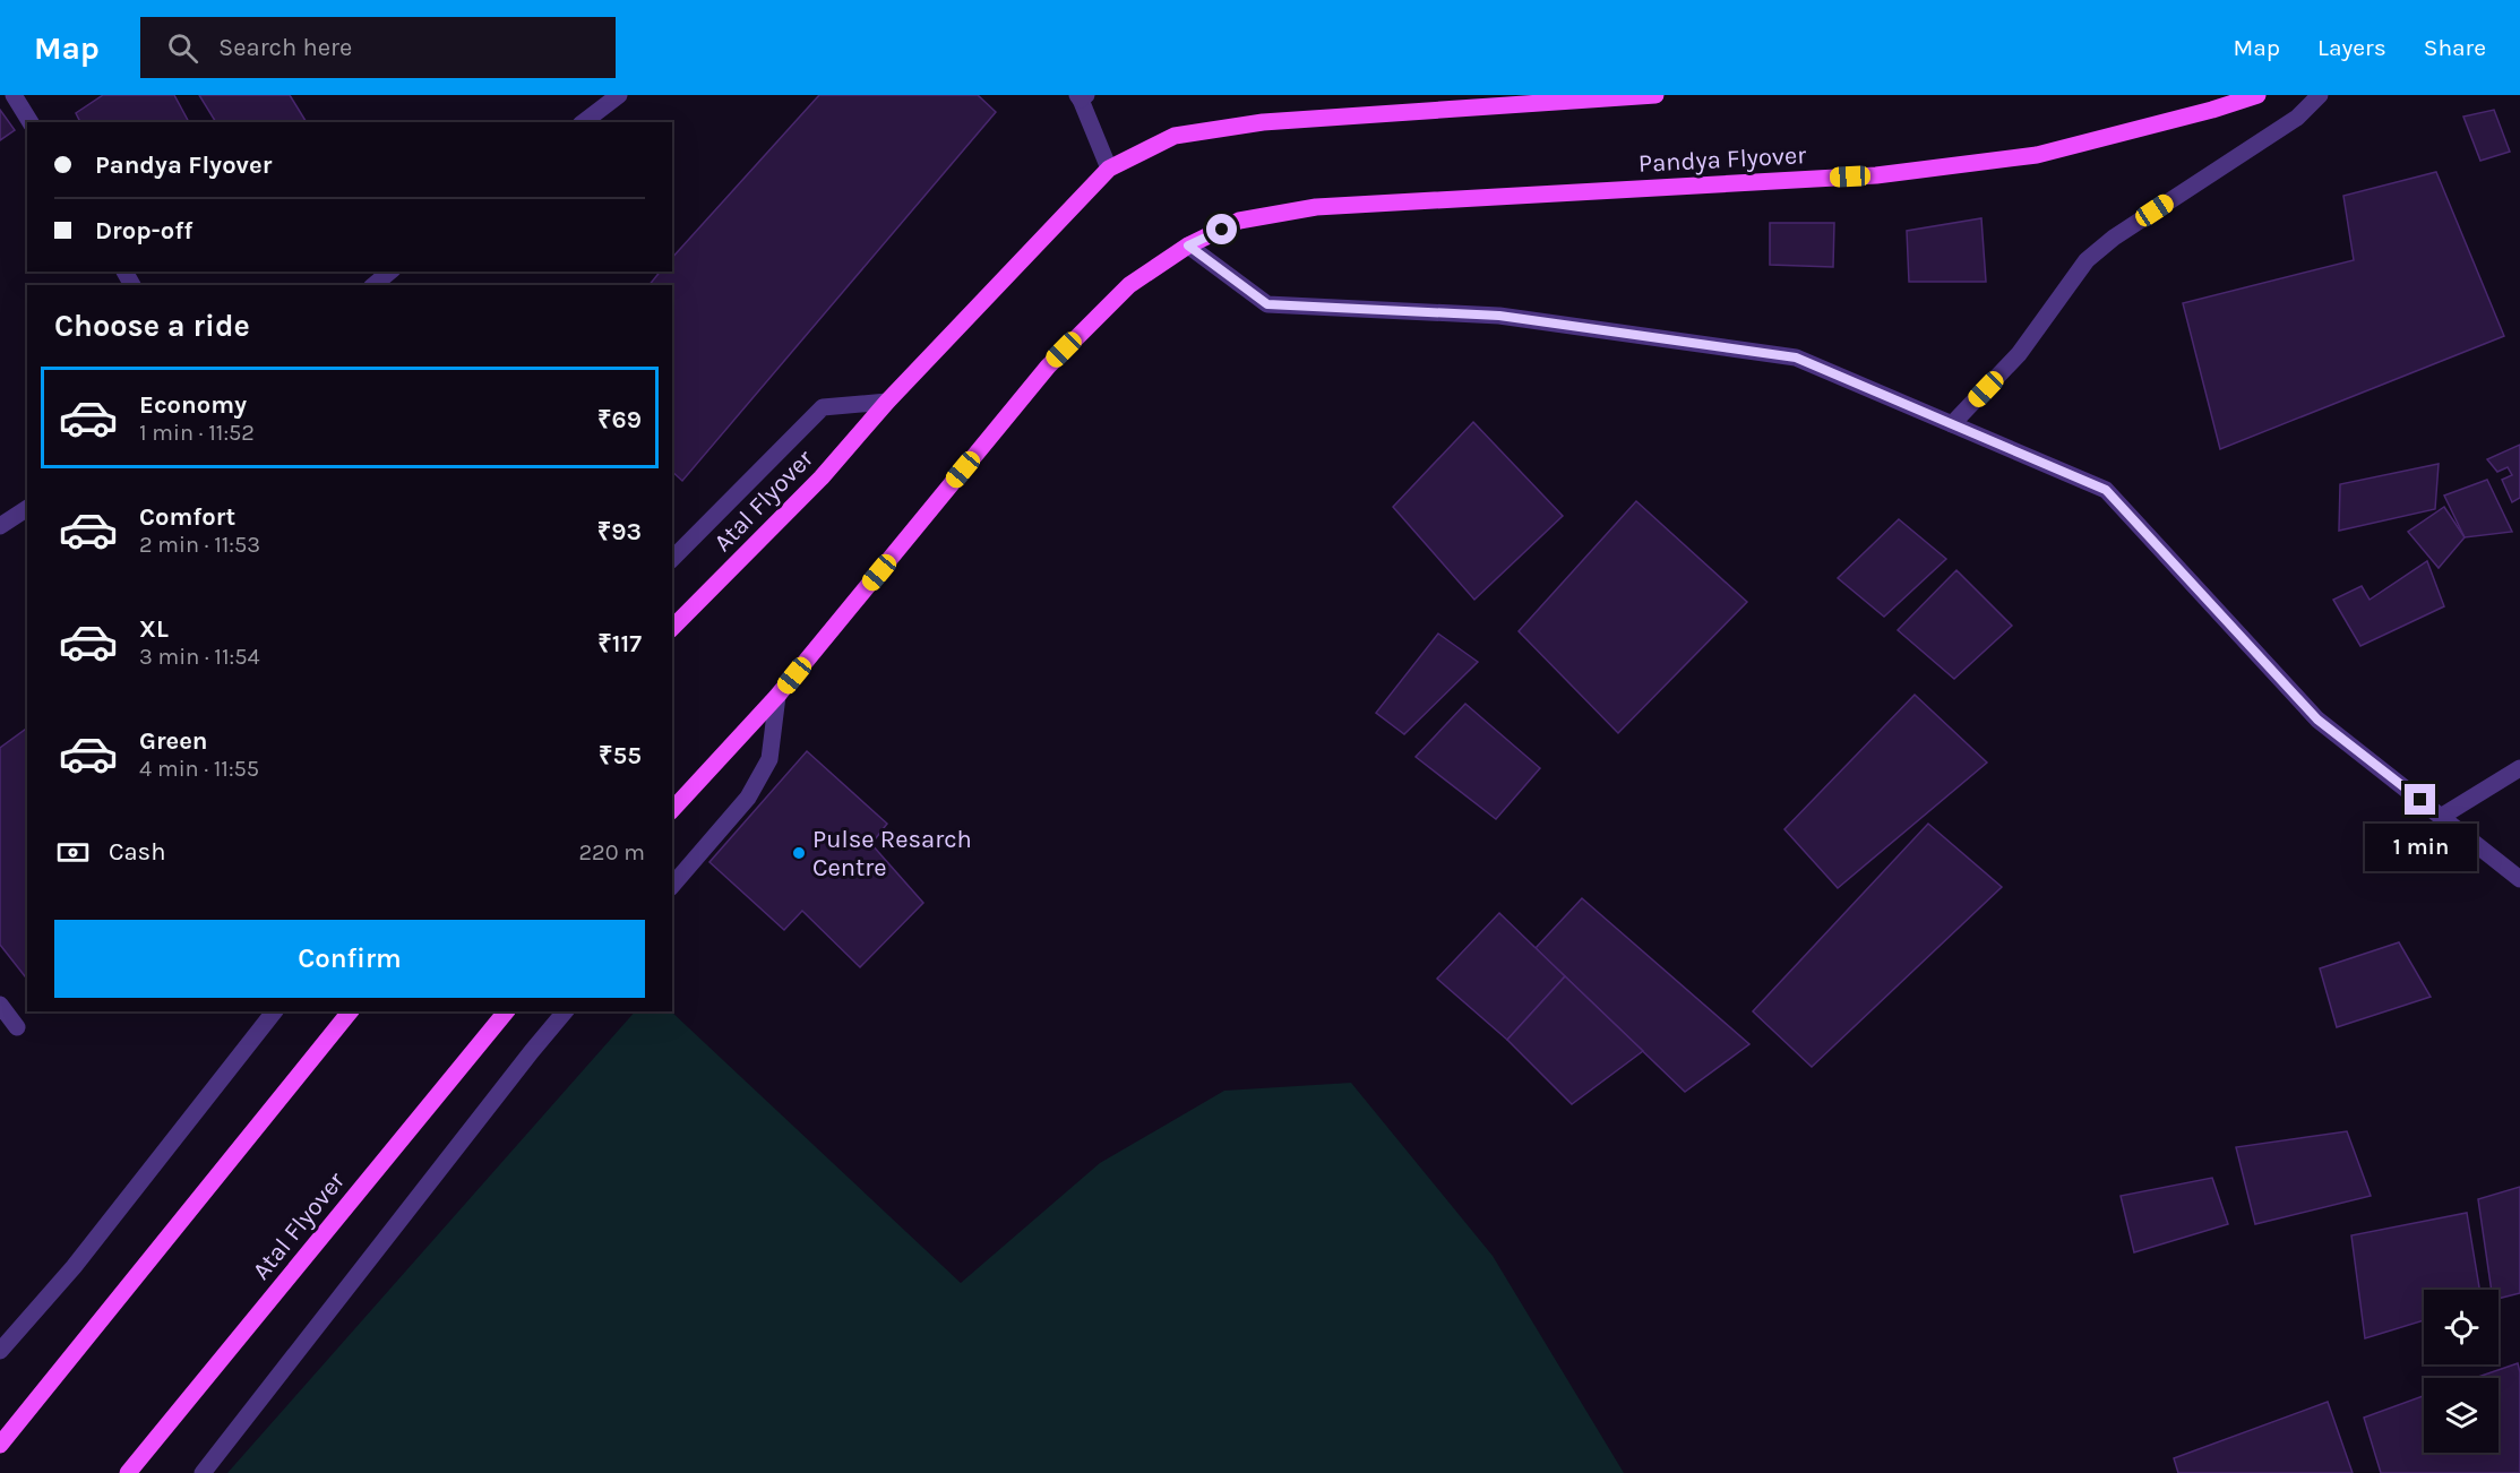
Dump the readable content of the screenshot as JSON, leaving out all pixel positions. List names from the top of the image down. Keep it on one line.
{"streets":{"main road":["Pandya Flyover","Atal Flyover"]},"places":["Pulse Resarch Centre"],"page":{"header":"Map","search":"Search here","nav":["Map","Layers","Share"],"banner":["Pandya Flyover","Drop-off"],"heading":"Choose a ride","list":[{"name":"Economy","note":"1 min · 11:52","value":"₹69"},{"name":"Comfort","note":"2 min · 11:53","value":"₹93"},{"name":"XL","note":"3 min · 11:54","value":"₹117"},{"name":"Green","note":"4 min · 11:55","value":"₹55"}],"pay":["Cash","220 m"],"bubble":"1 min","buttons":"Confirm"}}
